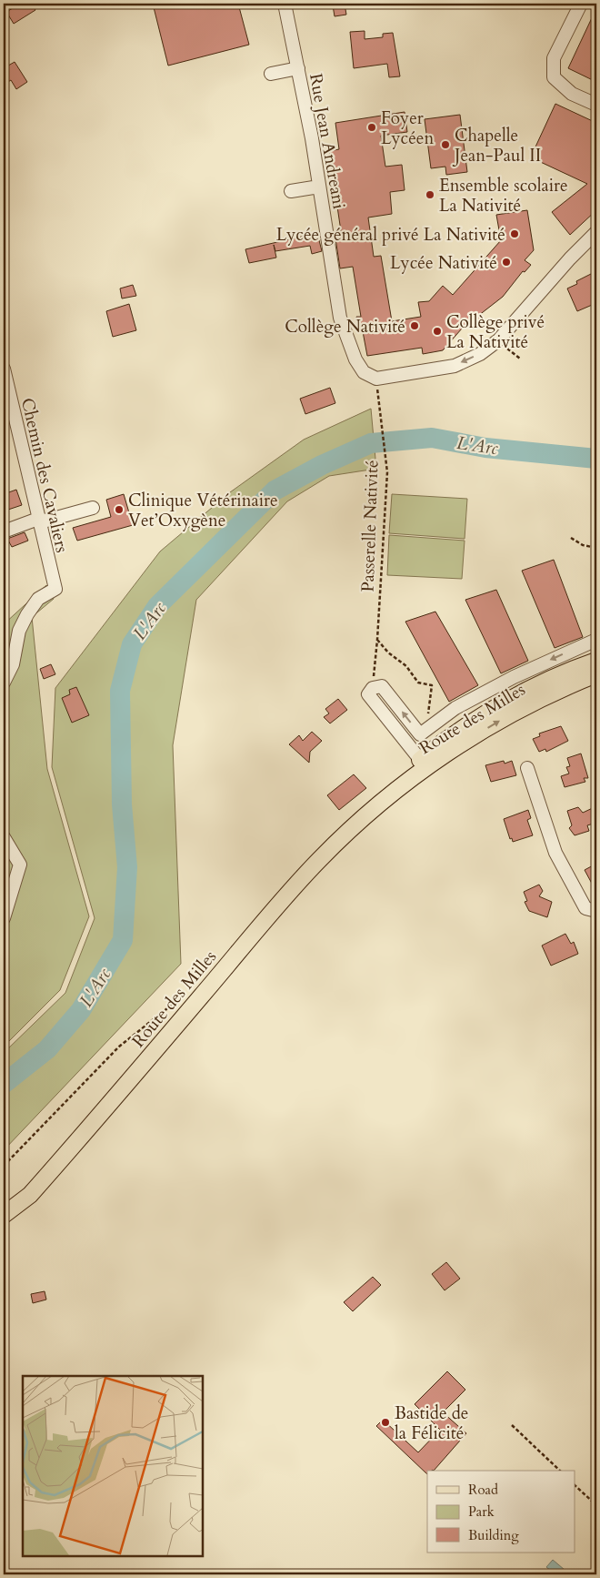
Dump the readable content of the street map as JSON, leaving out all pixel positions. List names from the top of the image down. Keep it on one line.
{"streets":{"main road":["Route des Milles"],"street":["Rue Jean Andreani","Chemin des Cavaliers"],"path":["Passerelle Nativité"]},"water":["L'Arc"],"places":["Foyer Lycéen","Chapelle Jean-Paul II","Ensemble scolaire La Nativité","Lycée général privé La Nativité","Lycée Nativité","Collège Nativité","Collège privé La Nativité","Clinique Vétérinaire Vet’Oxygène","Bastide de la Félicité"],"legend":["Road","Park","Building"]}
